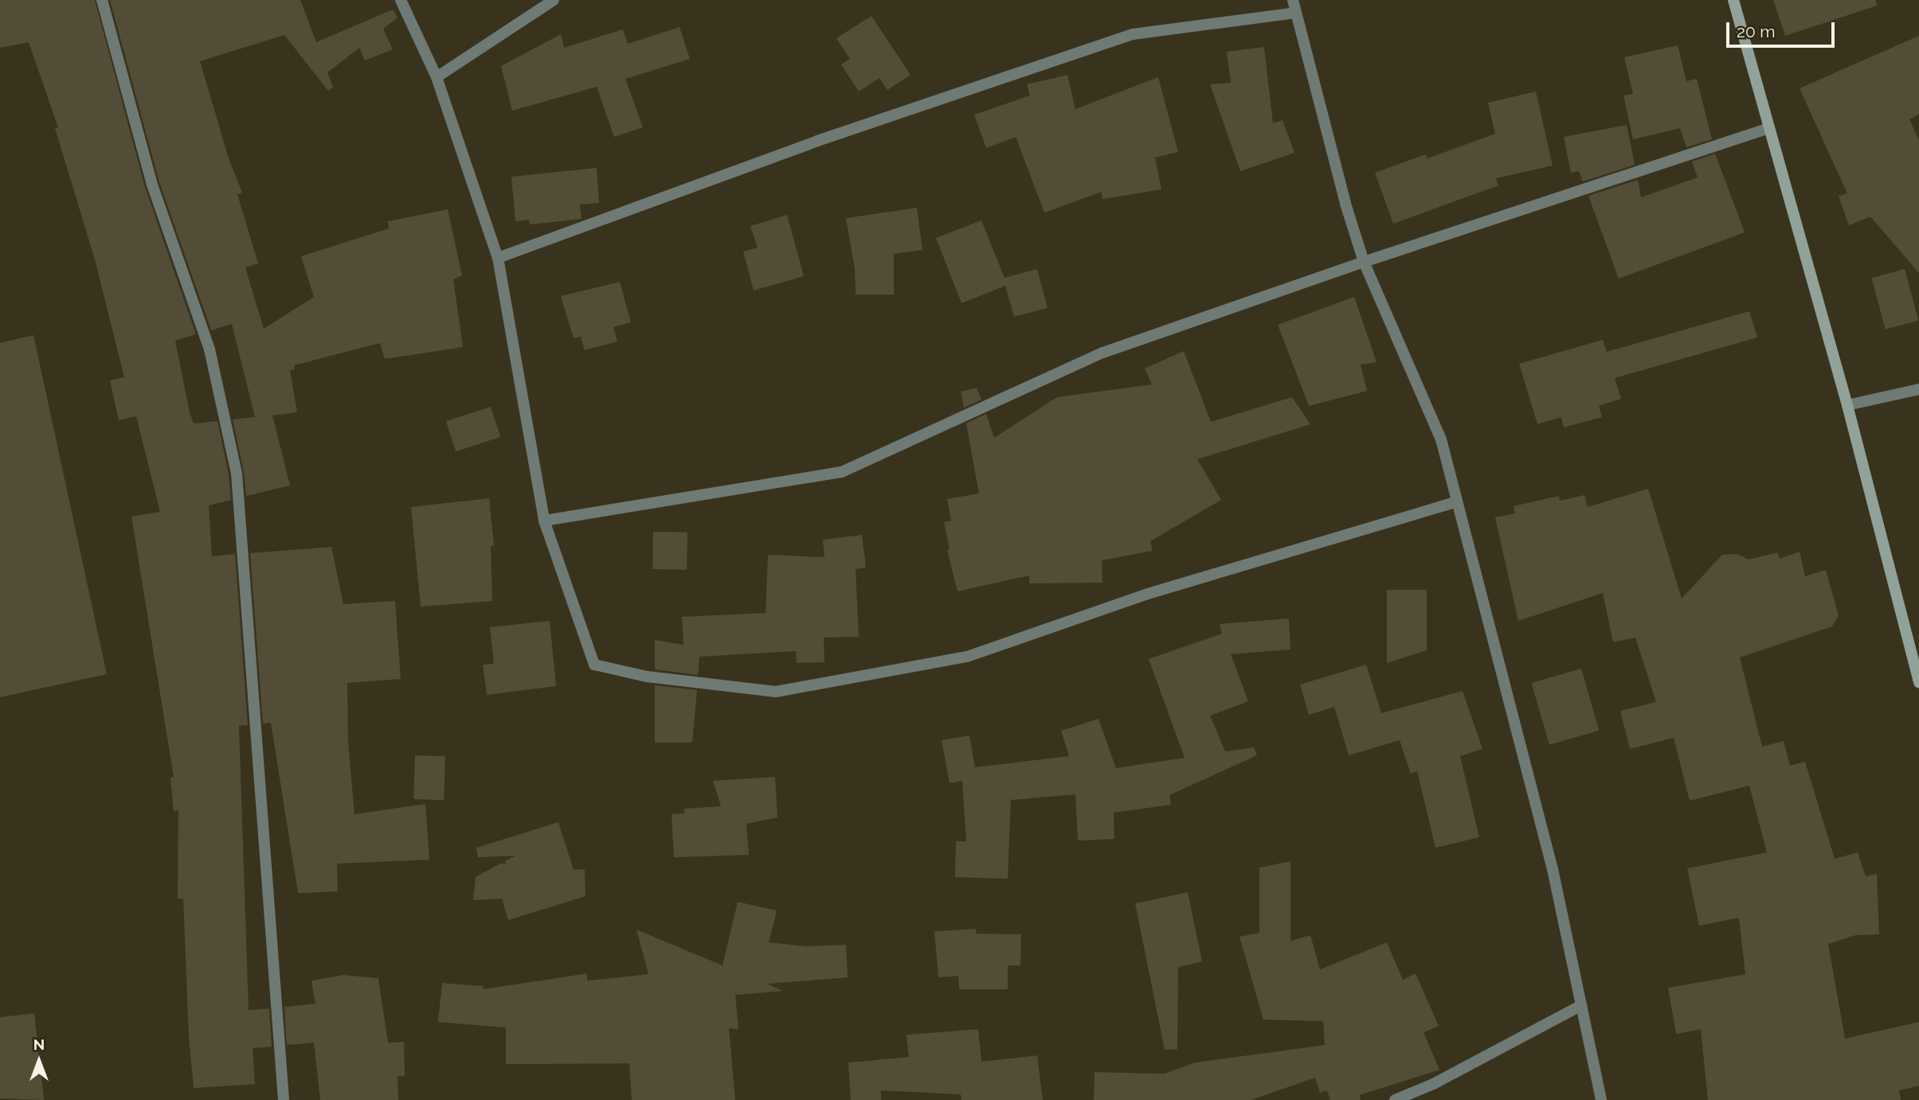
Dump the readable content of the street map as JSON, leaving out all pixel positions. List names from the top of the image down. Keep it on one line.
{"scale_bar":"20 m","north":"top"}
